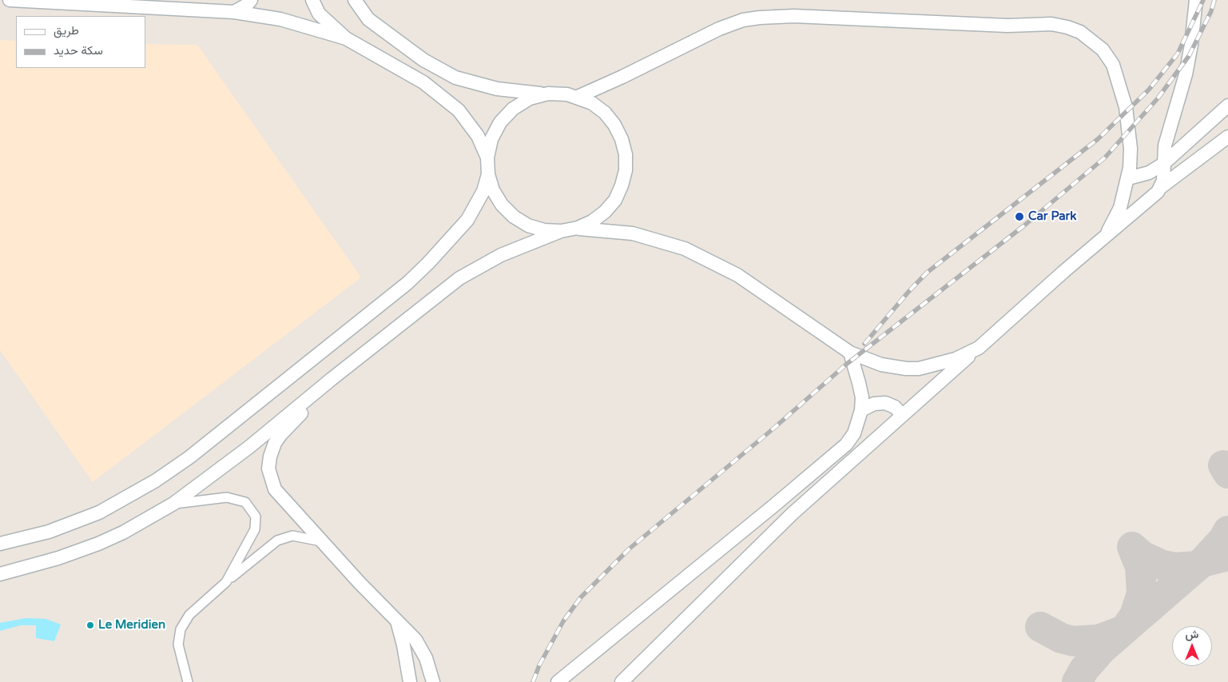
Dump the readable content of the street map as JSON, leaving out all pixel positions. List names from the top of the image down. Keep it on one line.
{"places":["Car Park","Le Meridien"],"legend":["طريق","سكة حديد"],"north":"top"}
